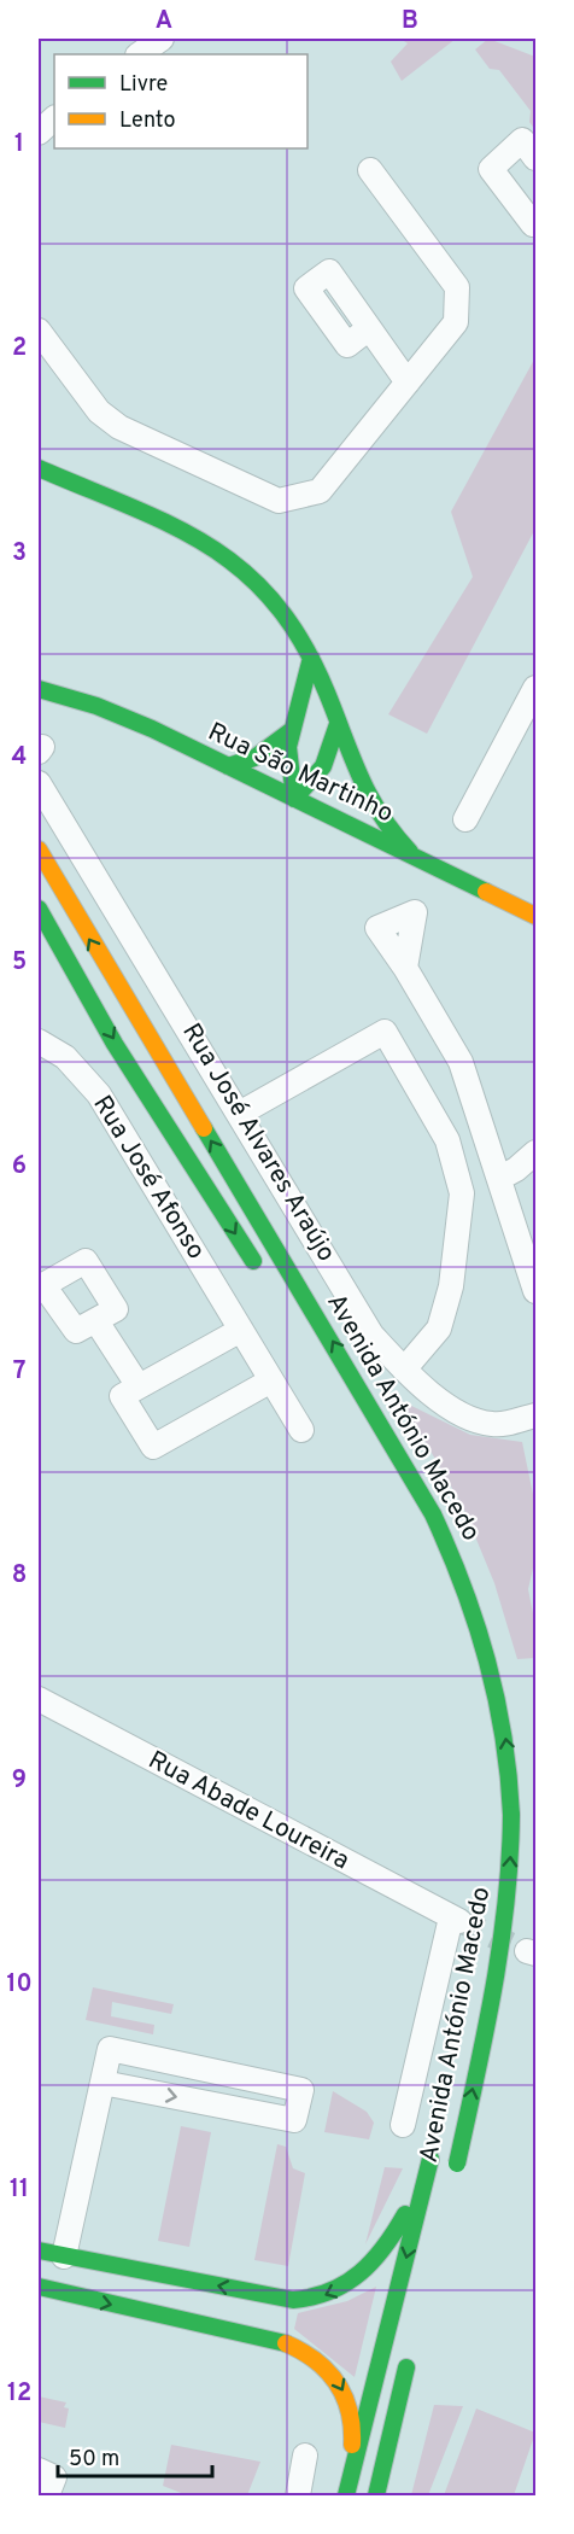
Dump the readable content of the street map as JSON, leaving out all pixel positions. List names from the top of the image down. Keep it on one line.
{"streets":{"main road":["Rua São Martinho","Avenida António Macedo"],"street":["Rua José Alvares Araújo","Rua José Afonso","Rua Abade Loureira"]},"legend":["Livre","Lento"],"scale_bar":"50 m","grid":{"columns":["A","B"],"rows":["1","2","3","4","5","6","7","8","9","10","11","12"]}}
